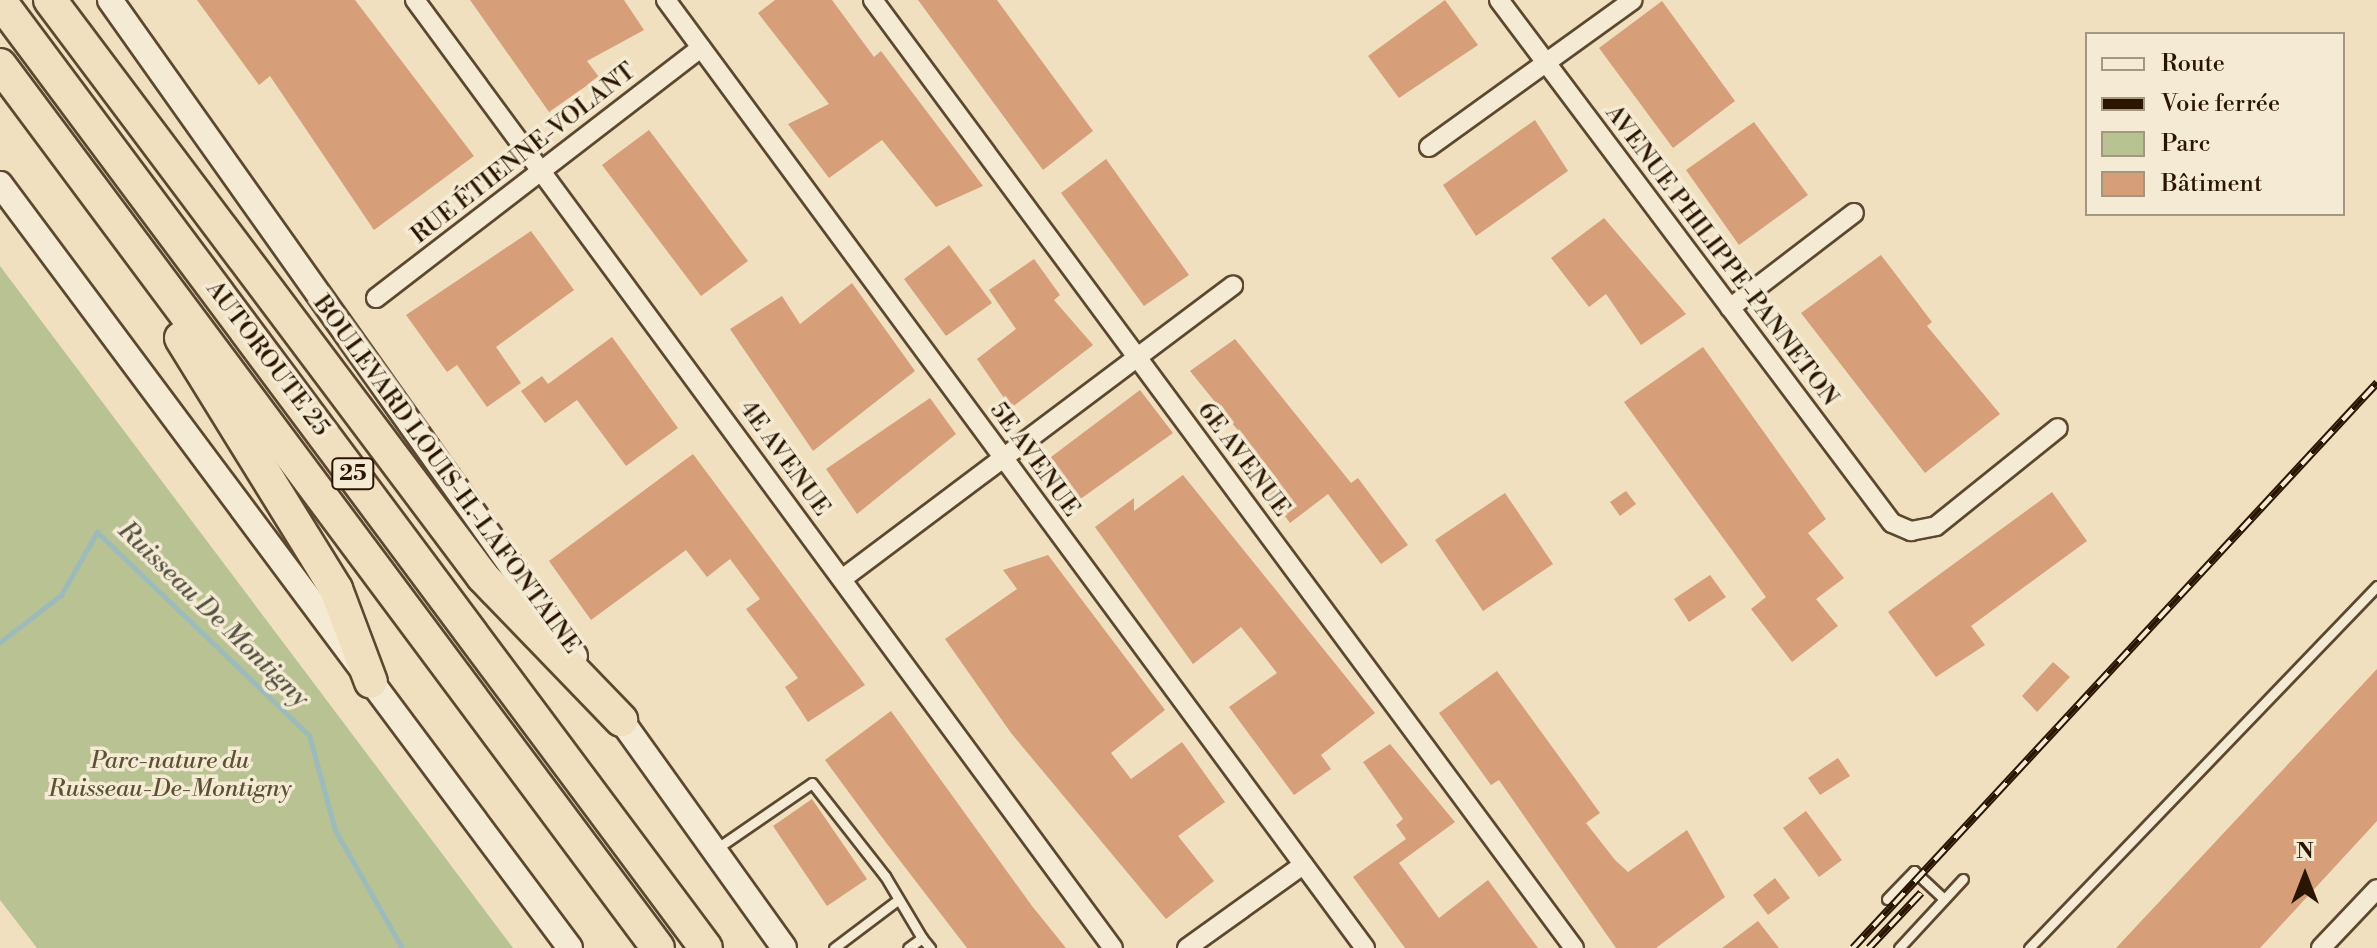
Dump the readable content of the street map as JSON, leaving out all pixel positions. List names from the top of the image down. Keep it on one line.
{"streets":{"highway":["AUTOROUTE 25","25"],"main road":["BOULEVARD LOUIS-H.-LAFONTAINE"],"street":["RUE ÉTIENNE-VOLANT","AVENUE PHILIPPE-PANNETON","4E AVENUE","5E AVENUE","6E AVENUE"]},"crossings":[["RUE ÉTIENNE-VOLANT","4E AVENUE"],["RUE ÉTIENNE-VOLANT","5E AVENUE"]],"water":["Ruisseau De Montigny"],"parks":["Parc-nature du Ruisseau-De-Montigny"],"legend":["Route","Voie ferrée","Parc","Bâtiment"],"north":"top"}
